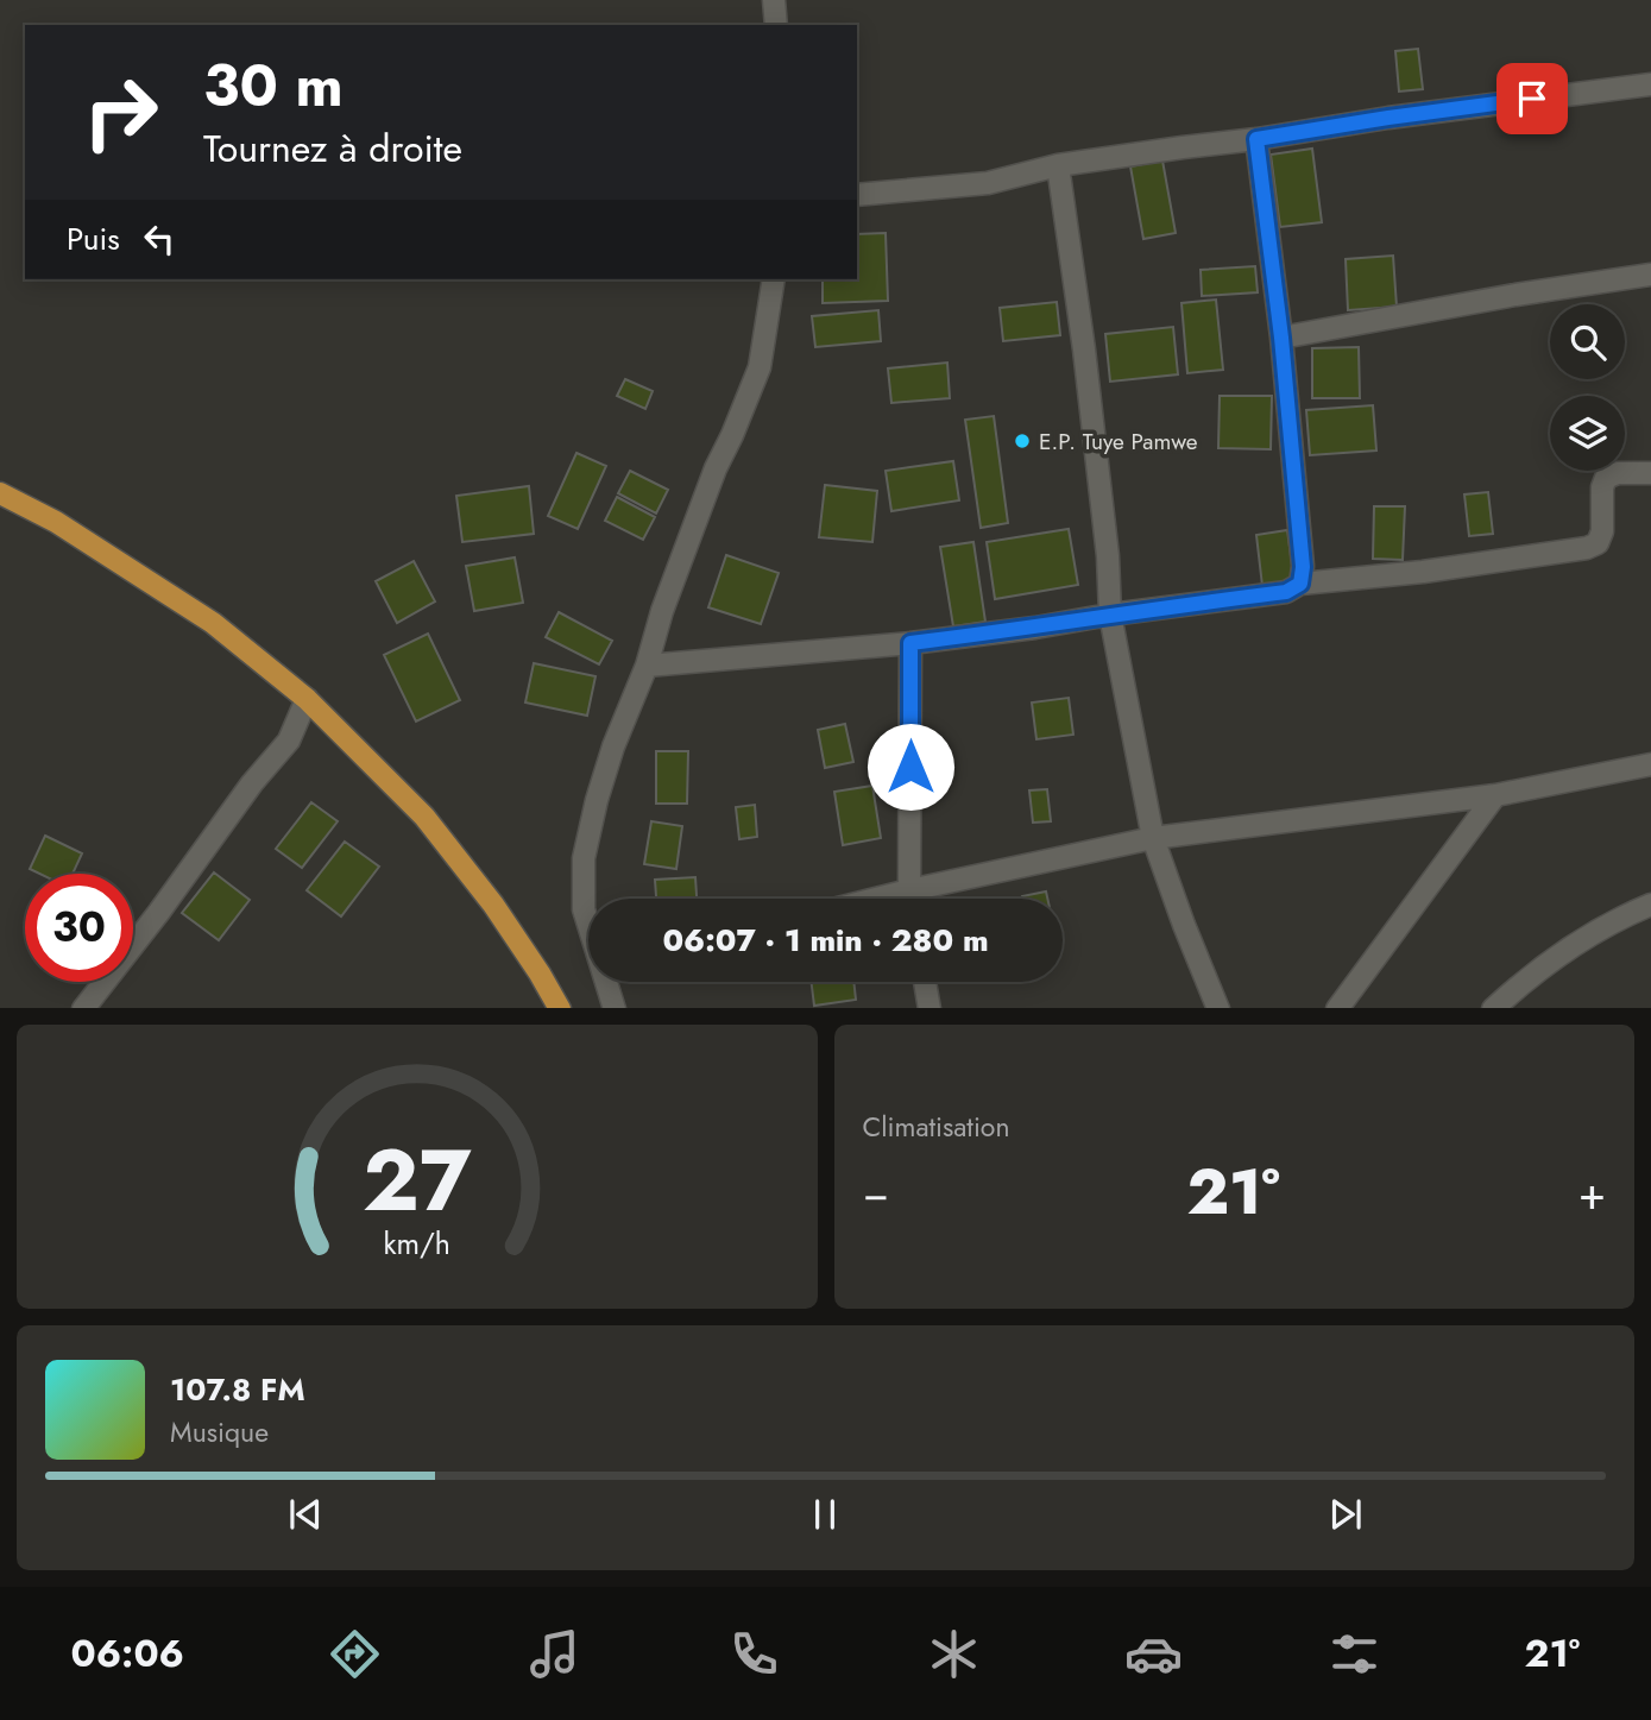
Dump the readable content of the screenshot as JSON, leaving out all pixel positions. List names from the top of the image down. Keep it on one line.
{"places":["E.P. Tuye Pamwe"],"page":{"turn":["30 m","Tournez à droite"],"then":"Puis","limit":"30","trip":"06:07 · 1 min · 280 m","tile":"Climatisation","heat":["−","21°","+"],"song":["107.8 FM","Musique"],"tabs":["06:06","21°"],"gauge":["27","km/h"]}}
